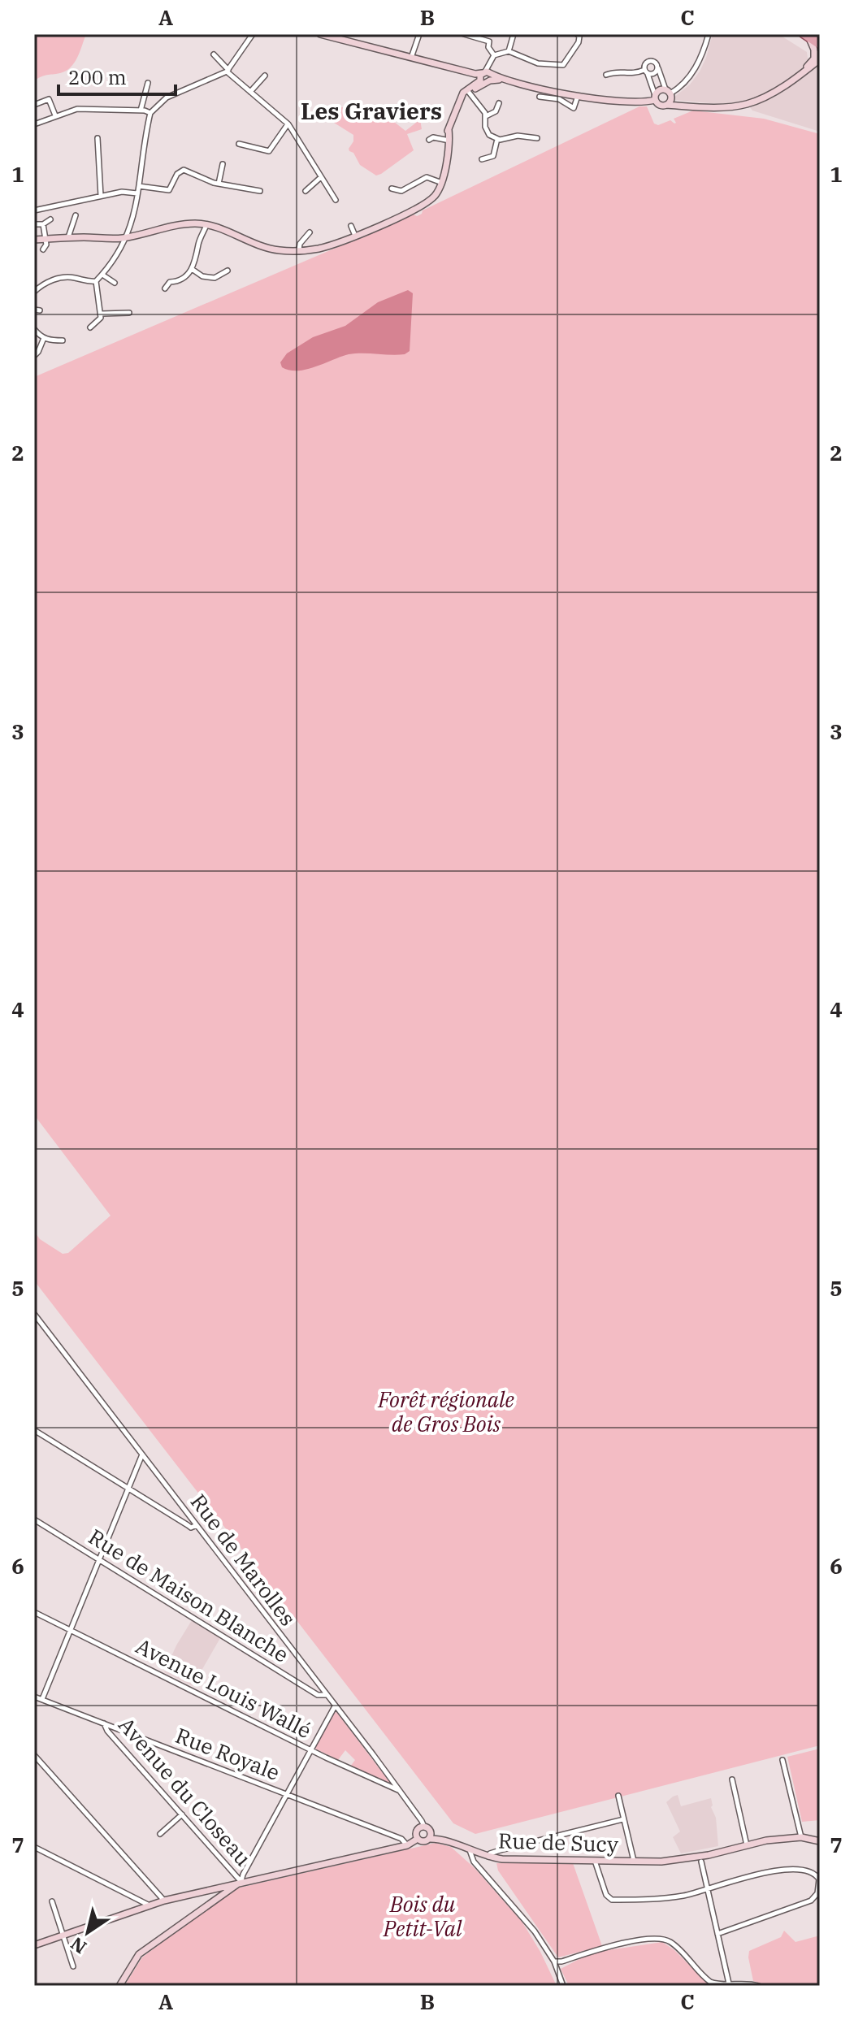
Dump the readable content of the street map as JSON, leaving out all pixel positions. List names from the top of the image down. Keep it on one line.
{"streets":{"street":["Rue de Marolles","Rue de Maison Blanche","Avenue Louis Wallé","Rue Royale","Avenue du Closeau","Rue de Sucy"]},"crossings":[["Rue de Marolles","Rue de Maison Blanche"],["Rue de Marolles","Avenue Louis Wallé"],["Rue de Marolles","Rue de Sucy"],["Rue Royale","Avenue du Closeau"]],"districts":["Les Graviers"],"parks":["Forêt régionale de Gros Bois","Bois du Petit-Val"],"scale_bar":"200 m","north":"bottom left","grid":{"columns":["A","B","C"],"rows":["1","2","3","4","5","6","7"]}}
